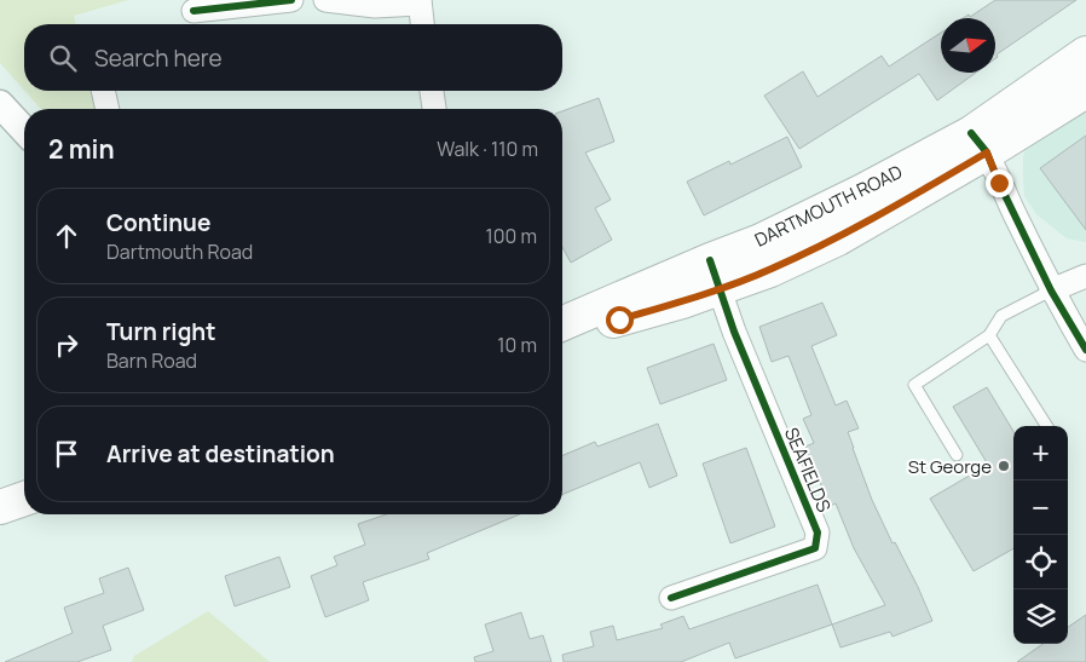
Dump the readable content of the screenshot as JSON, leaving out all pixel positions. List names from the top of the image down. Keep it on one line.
{"streets":{"main road":["DARTMOUTH ROAD"],"street":["SEAFIELDS"]},"crossings":[["DARTMOUTH ROAD","SEAFIELDS"]],"places":["St George"],"north":"right","page":{"search":"Search here","heading":["2 min","Walk · 110 m"],"list":[["Continue","Dartmouth Road","100 m"],["Turn right","Barn Road","10 m"],"Arrive at destination"],"map_buttons":["+","−"]}}
